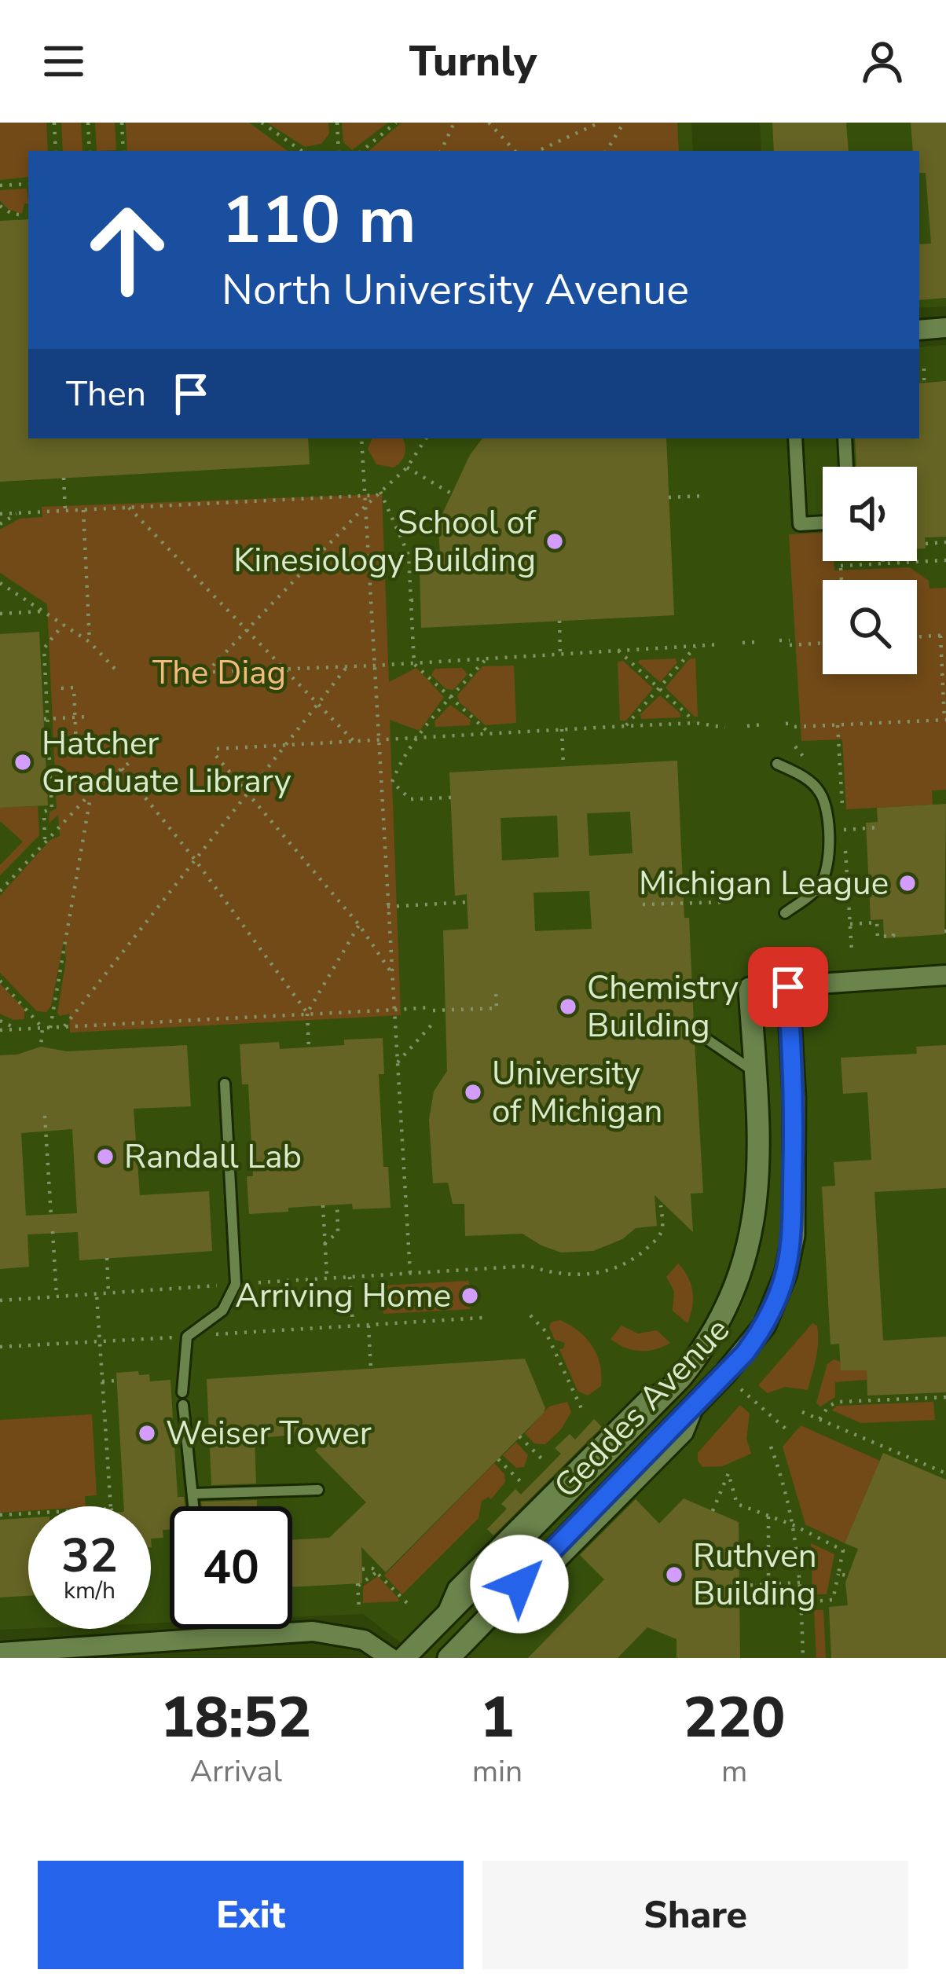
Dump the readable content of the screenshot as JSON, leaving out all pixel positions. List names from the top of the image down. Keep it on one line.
{"streets":{"street":["Geddes Avenue"]},"parks":["The Diag"],"places":["School of Kinesiology Building","Hatcher Graduate Library","Michigan League","Chemistry Building","University of Michigan","Randall Lab","Arriving Home","Weiser Tower","Ruthven Building"],"page":{"header":"Turnly","turn":["110 m","North University Avenue"],"then":"Then","speed":"32 km/h","limit":"40","eta":["18:52","Arrival","1","min","220","m"],"buttons":["Exit","Share"]}}
